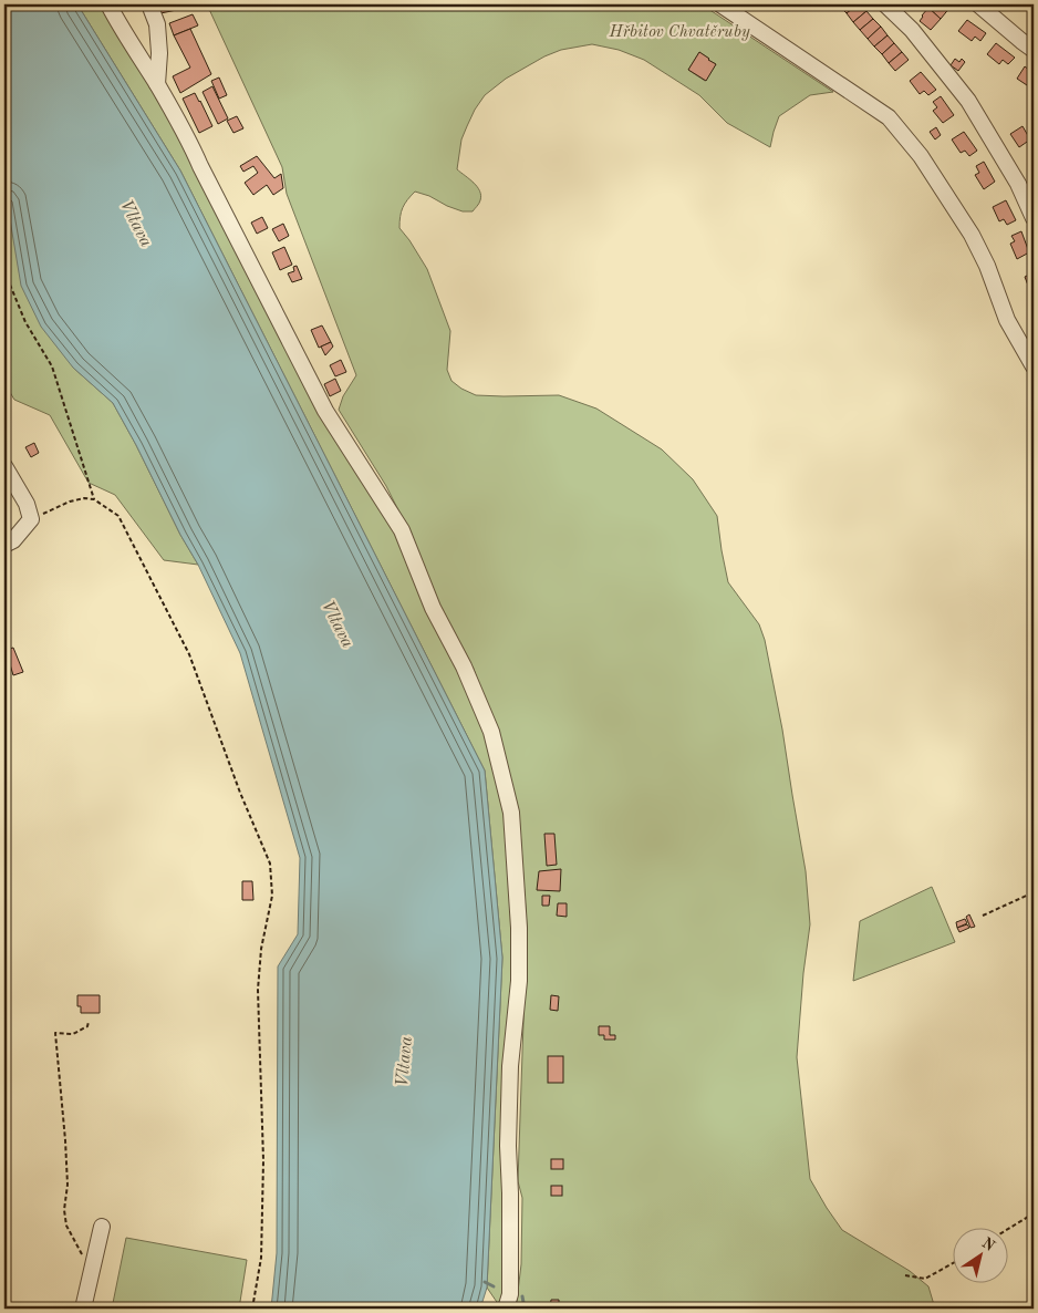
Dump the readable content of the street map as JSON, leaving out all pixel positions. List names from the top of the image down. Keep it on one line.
{"water":["Vltava"],"parks":["Hřbitov Chvatěruby"],"north":"top right"}
